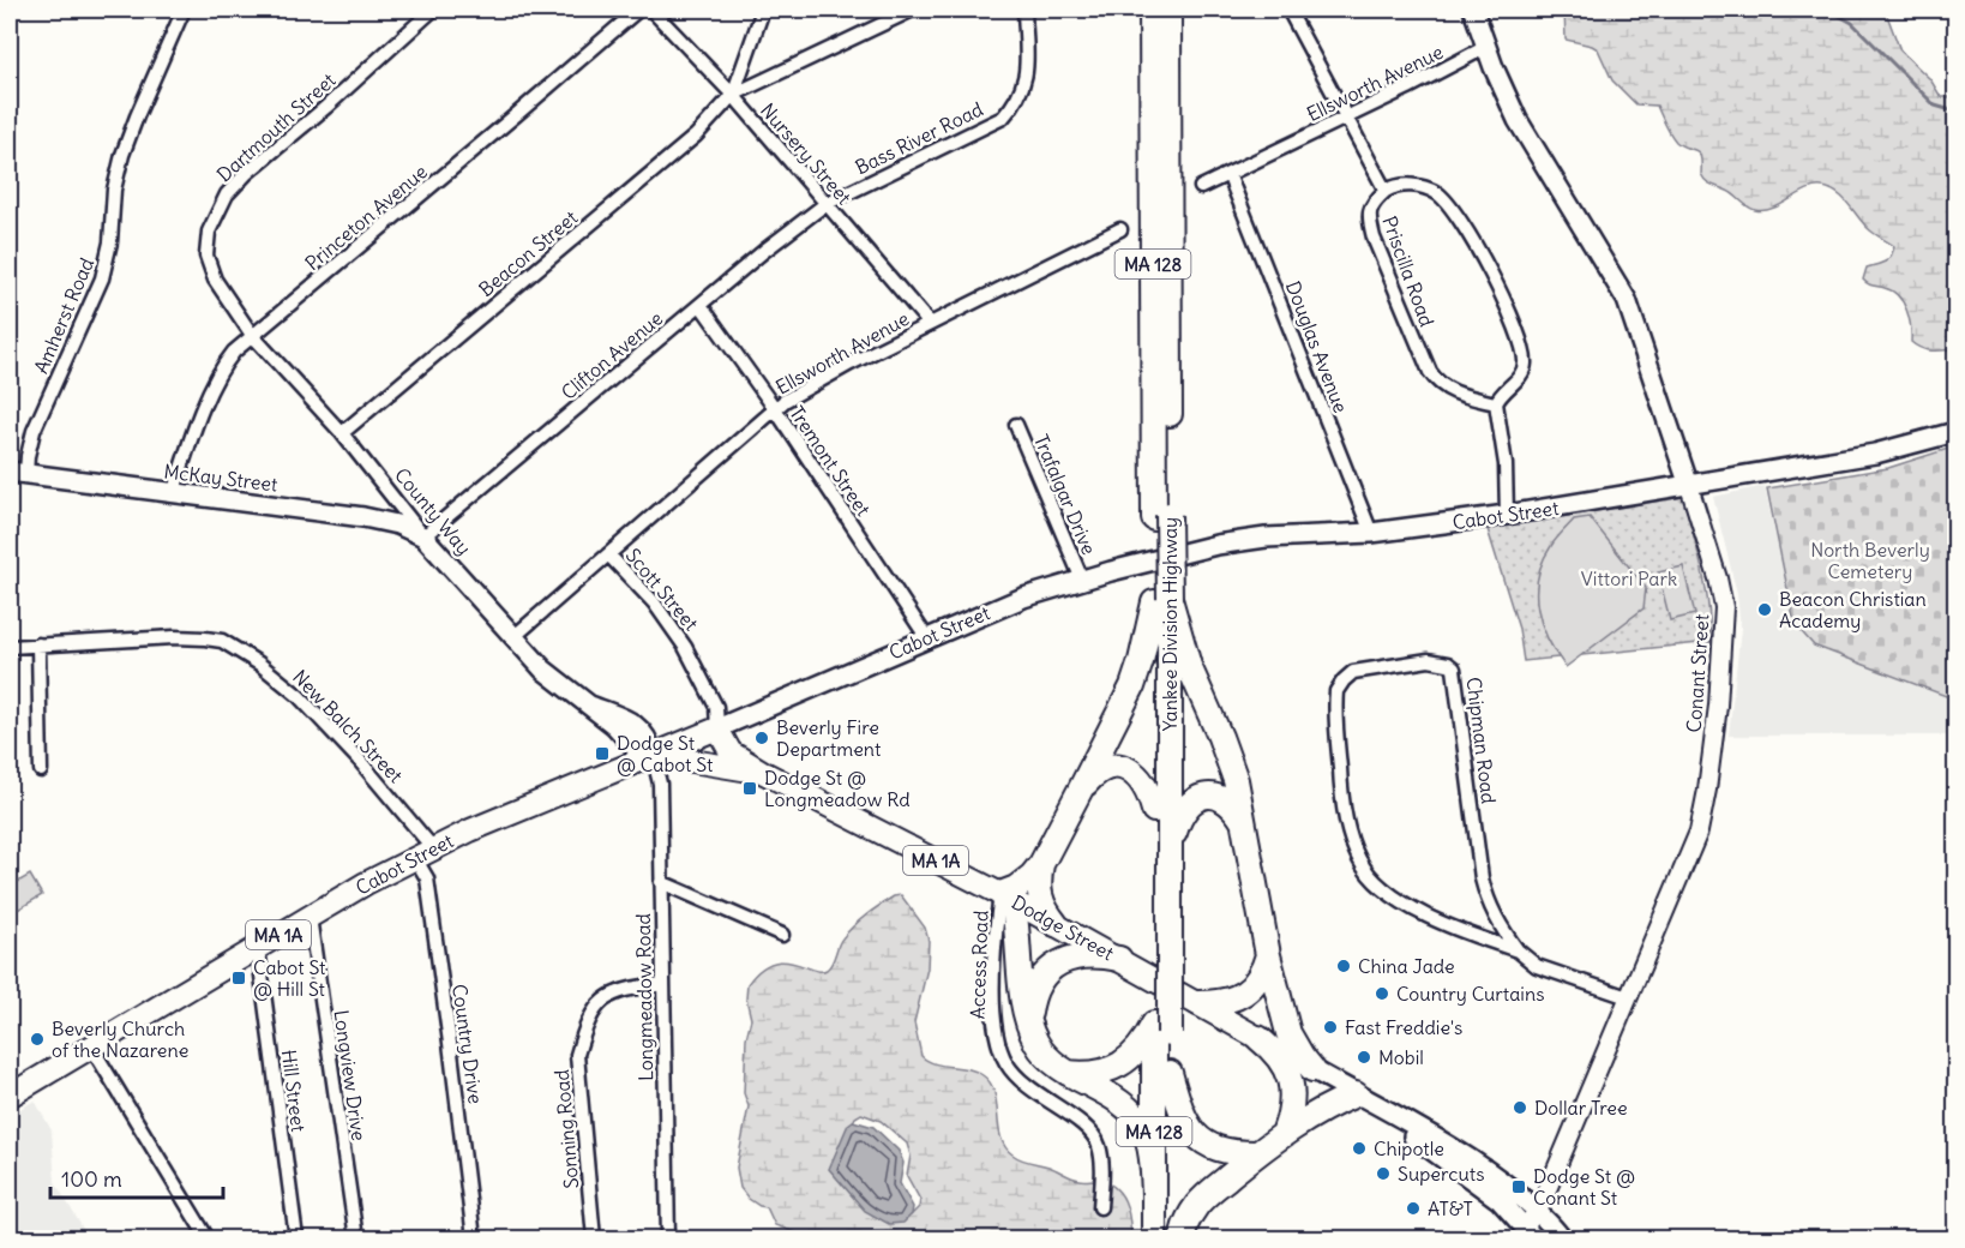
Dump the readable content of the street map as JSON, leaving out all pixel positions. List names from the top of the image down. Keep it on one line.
{"streets":{"highway":["MA 128","Cabot Street","Yankee Division Highway","MA 1A","Dodge Street"],"main road":["McKay Street","County Way","Conant Street"],"street":["Ellsworth Avenue","Dartmouth Street","Bass River Road","Nursery Street","Princeton Avenue","Beacon Street","Priscilla Road","Amherst Road","Douglas Avenue","Clifton Avenue","Tremont Street","Trafalgar Drive","Scott Street","New Balch Street","Chipman Road","Access Road","Longmeadow Road","Country Drive","Longview Drive","Hill Street","Sonning Road"]},"crossings":[["Ellsworth Avenue","Nursery Street"],["Ellsworth Avenue","Priscilla Road"],["Ellsworth Avenue","Douglas Avenue"],["Ellsworth Avenue","Tremont Street"],["Ellsworth Avenue","County Way"],["Ellsworth Avenue","Scott Street"],["Ellsworth Avenue","Conant Street"],["Dartmouth Street","Princeton Avenue"],["Dartmouth Street","County Way"],["Bass River Road","Nursery Street"],["Bass River Road","Clifton Avenue"],["Nursery Street","Beacon Street"],["Nursery Street","Clifton Avenue"],["Princeton Avenue","McKay Street"],["Princeton Avenue","County Way"],["Beacon Street","County Way"],["Amherst Road","McKay Street"],["Douglas Avenue","Cabot Street"],["Clifton Avenue","Tremont Street"],["Clifton Avenue","McKay Street"],["Clifton Avenue","County Way"],["Tremont Street","Cabot Street"],["McKay Street","County Way"],["Trafalgar Drive","Cabot Street"],["County Way","Cabot Street"],["County Way","Dodge Street"],["County Way","Longmeadow Road"],["Cabot Street","Scott Street"],["Cabot Street","Conant Street"],["Cabot Street","New Balch Street"],["Cabot Street","Dodge Street"],["Cabot Street","Longmeadow Road"],["Cabot Street","Country Drive"],["Cabot Street","Longview Drive"],["Cabot Street","Hill Street"],["Scott Street","Dodge Street"],["Conant Street","Chipman Road"],["Conant Street","Dodge Street"],["New Balch Street","Country Drive"],["Dodge Street","Access Road"],["Dodge Street","Longmeadow Road"],["Longmeadow Road","Sonning Road"]],"parks":["North Beverly Cemetery","Vittori Park"],"places":{"other":["Beacon Christian Academy","Beverly Fire Department","China Jade","Country Curtains","Fast Freddie's","Beverly Church of the Nazarene","Mobil","Dollar Tree","Chipotle","Supercuts","AT&T"],"transit":["Dodge St @ Cabot St","Dodge St @ Longmeadow Rd","Cabot St @ Hill St","Dodge St @ Conant St"]},"scale_bar":"100 m"}
